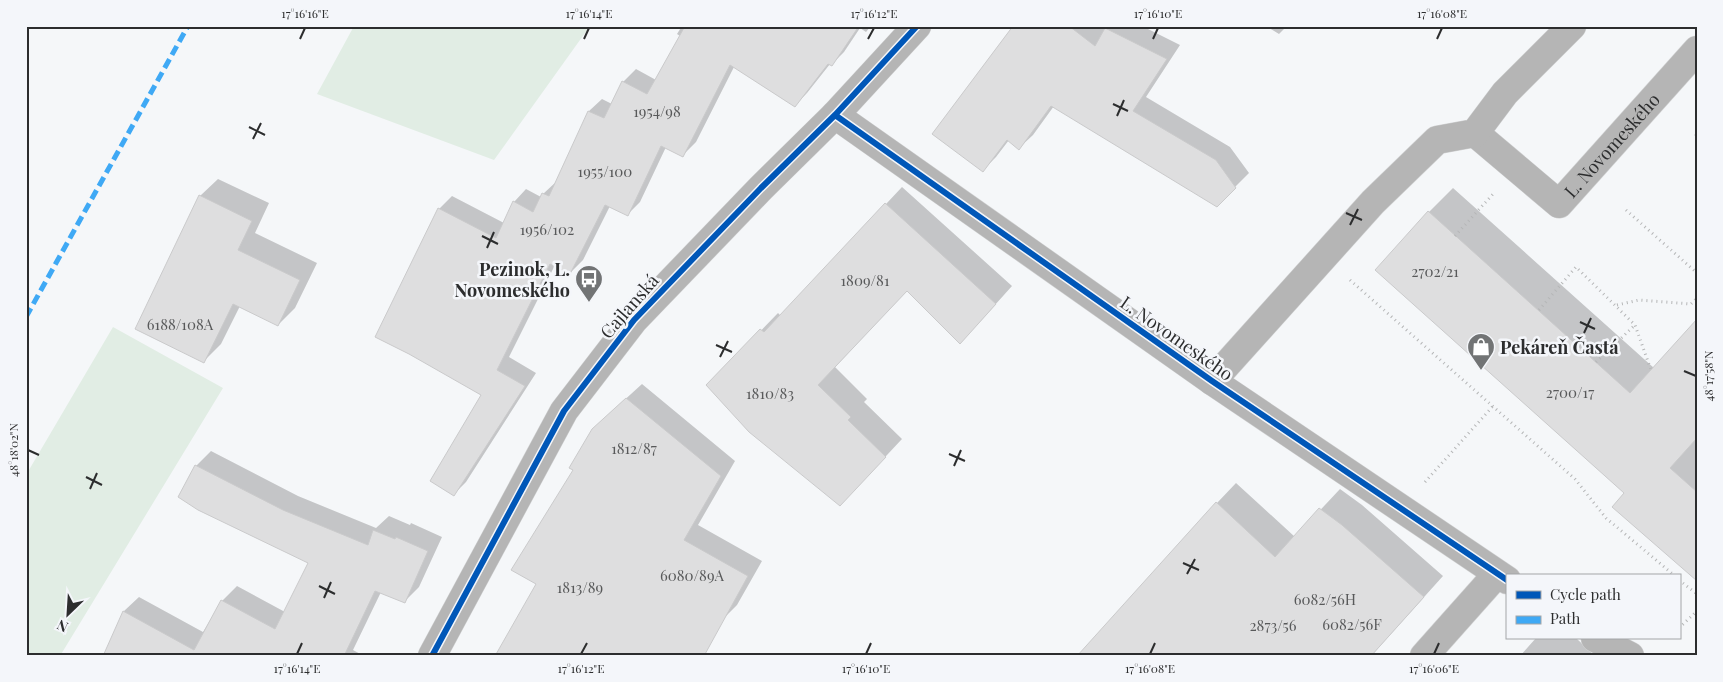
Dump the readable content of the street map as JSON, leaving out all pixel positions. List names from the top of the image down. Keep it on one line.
{"streets":{"street":["L. Novomeského","Cajlanská"]},"crossings":[["L. Novomeského","Cajlanská"]],"places":{"bus stop":["Pezinok, L. Novomeského"],"shop":["Pekáreň Častá"]},"house_numbers":["1954/98","1955/100","1956/102","2702/21","1809/81","6188/108A","2700/17","1810/83","1812/87","6080/89A","1813/89","6082/56H","6082/56F","2873/56"],"legend":["Cycle path","Path"],"north":"bottom left","coordinates":["17°16'16\"E","17°16'14\"E","17°16'12\"E","17°16'10\"E","17°16'08\"E","48°17'58\"N","48°18'02\"N","17°16'06\"E"]}
